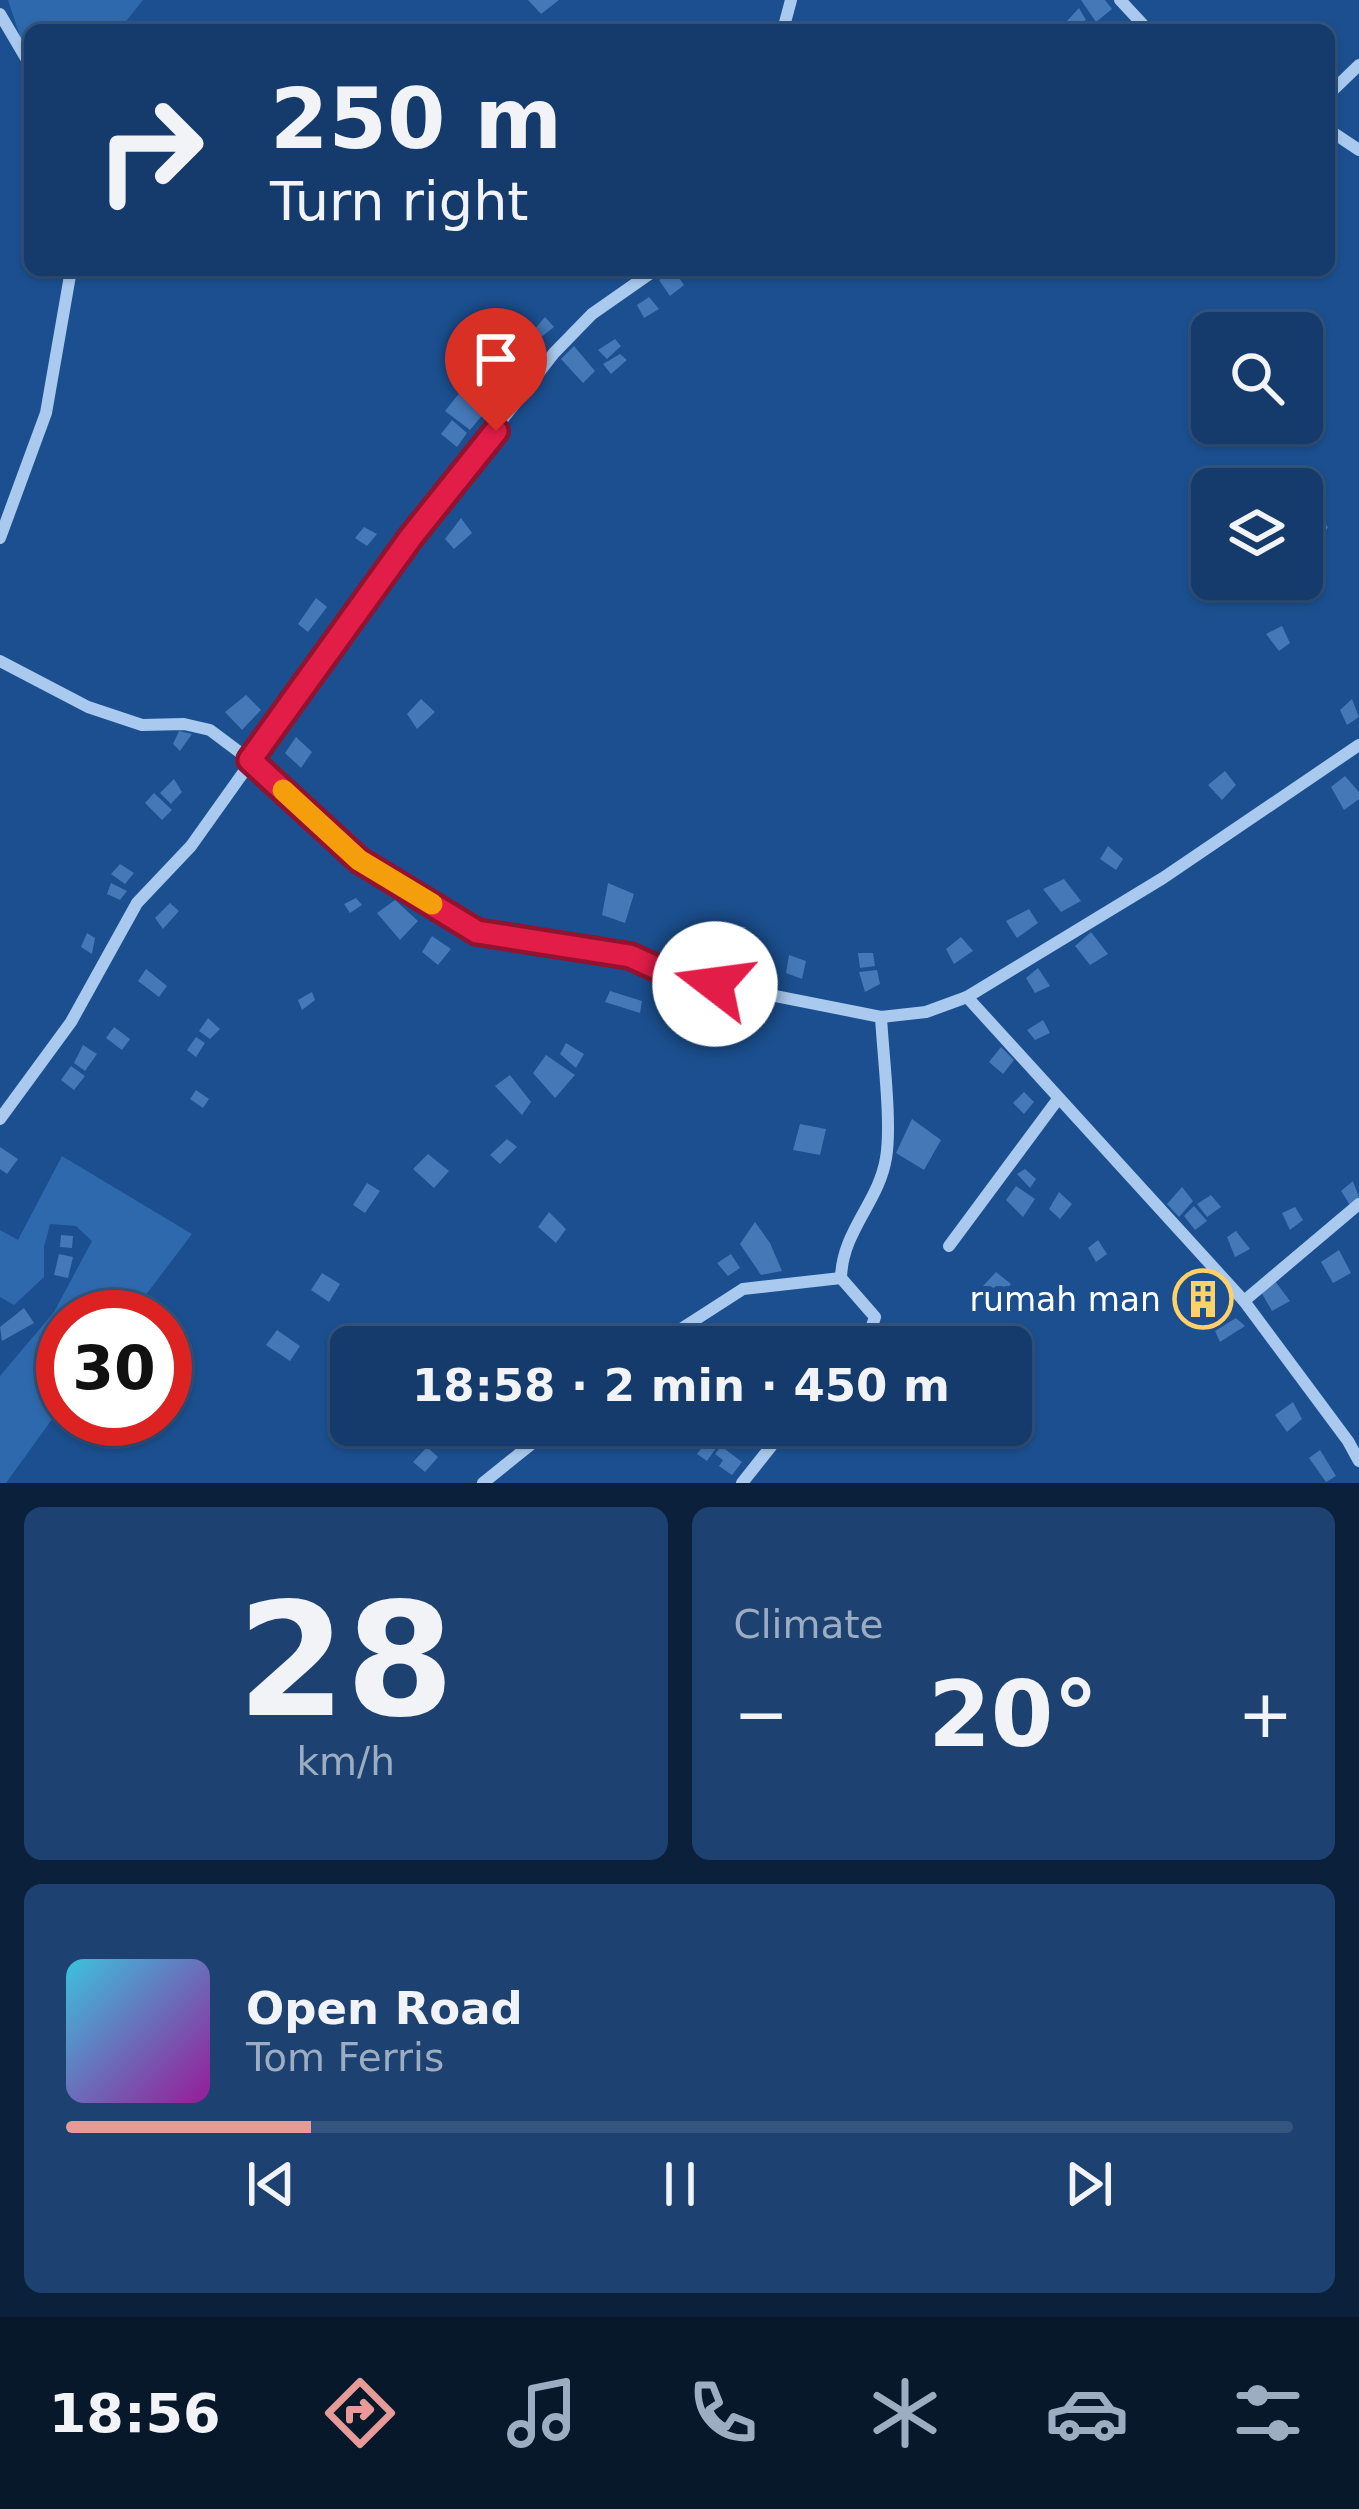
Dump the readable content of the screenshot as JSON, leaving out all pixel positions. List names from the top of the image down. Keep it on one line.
{"places":{"building":["rumah man"]},"page":{"turn":["250 m","Turn right"],"limit":"30","trip":"18:58 · 2 min · 450 m","tile":[["28","km/h"],"Climate"],"heat":["−","20°","+"],"song":["Open Road","Tom Ferris"],"tabs":"18:56"}}
